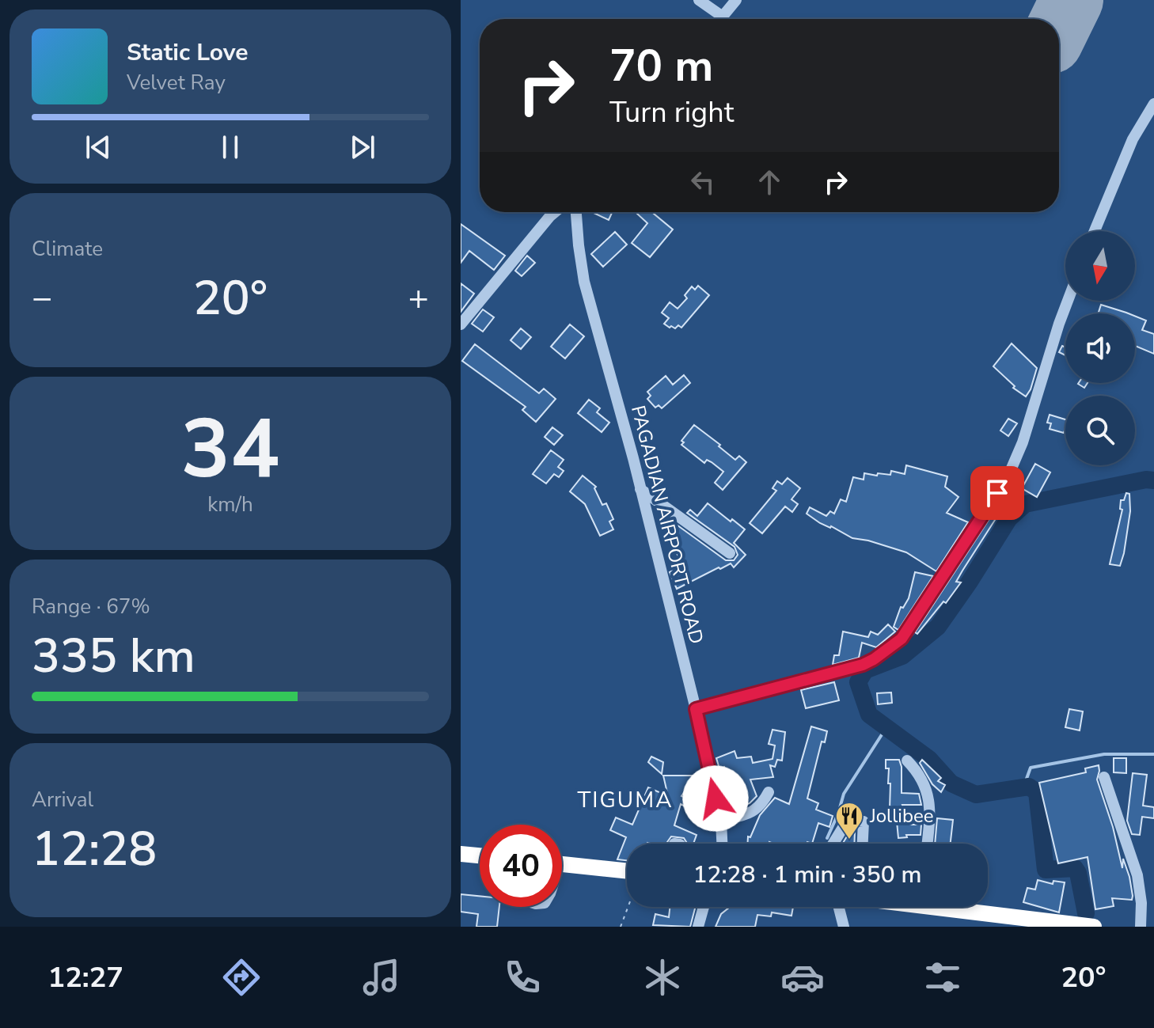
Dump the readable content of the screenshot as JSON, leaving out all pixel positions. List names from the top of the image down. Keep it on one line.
{"streets":{"street":["PAGADIAN AIRPORT ROAD"]},"districts":["TIGUMA"],"places":{"restaurant":["Jollibee"]},"north":"bottom","page":{"turn":["70 m","Turn right"],"song":["Static Love","Velvet Ray"],"tile":["Climate",["34","km/h"],["Range · 67%","335 km"],["Arrival","12:28"]],"heat":["−","20°","+"],"limit":"40","trip":"12:28 · 1 min · 350 m","tabs":["12:27","20°"]}}
